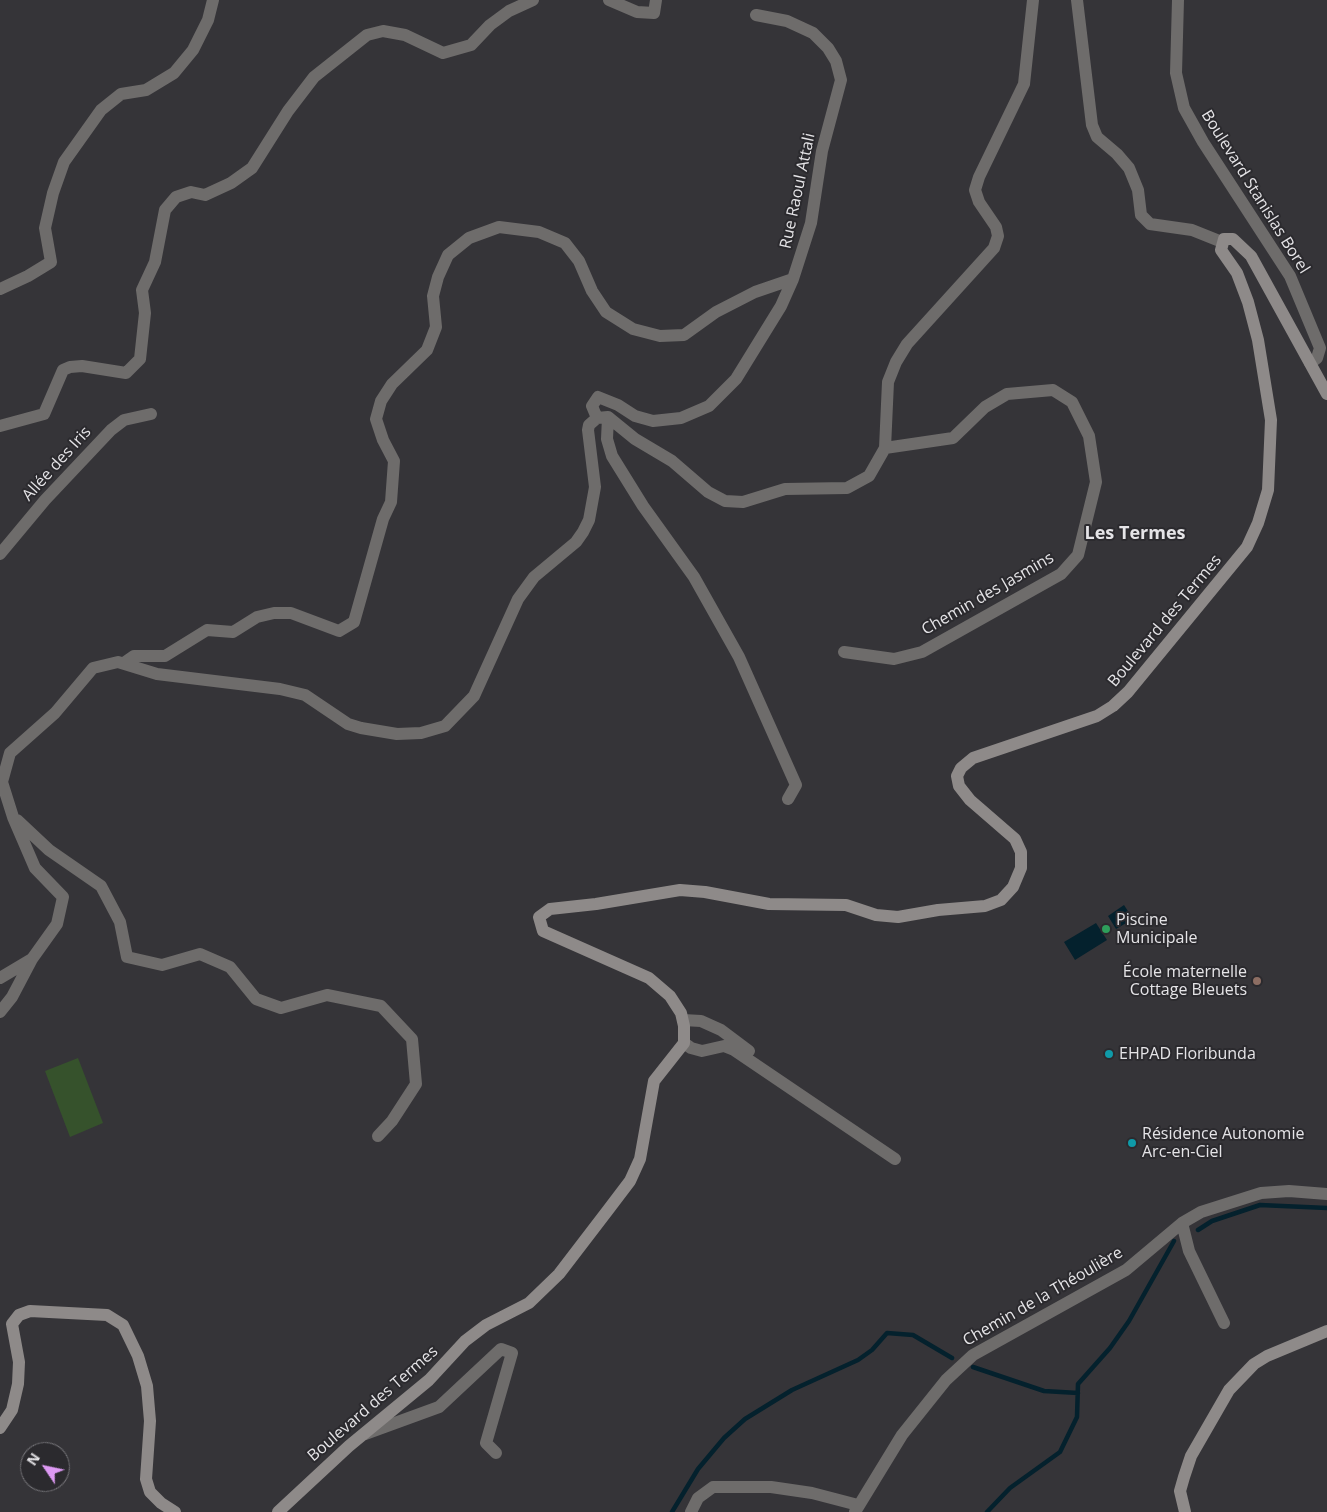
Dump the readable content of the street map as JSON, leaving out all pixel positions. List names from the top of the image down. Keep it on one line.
{"streets":{"street":["Rue Raoul Attali","Boulevard Stanislas Borel","Allée des Iris","Chemin des Jasmins","Boulevard des Termes","Chemin de la Théoulière"]},"districts":["Les Termes"],"places":["Piscine Municipale","École maternelle Cottage Bleuets","EHPAD Floribunda","Résidence Autonomie Arc-en-Ciel"],"north":"top left"}
